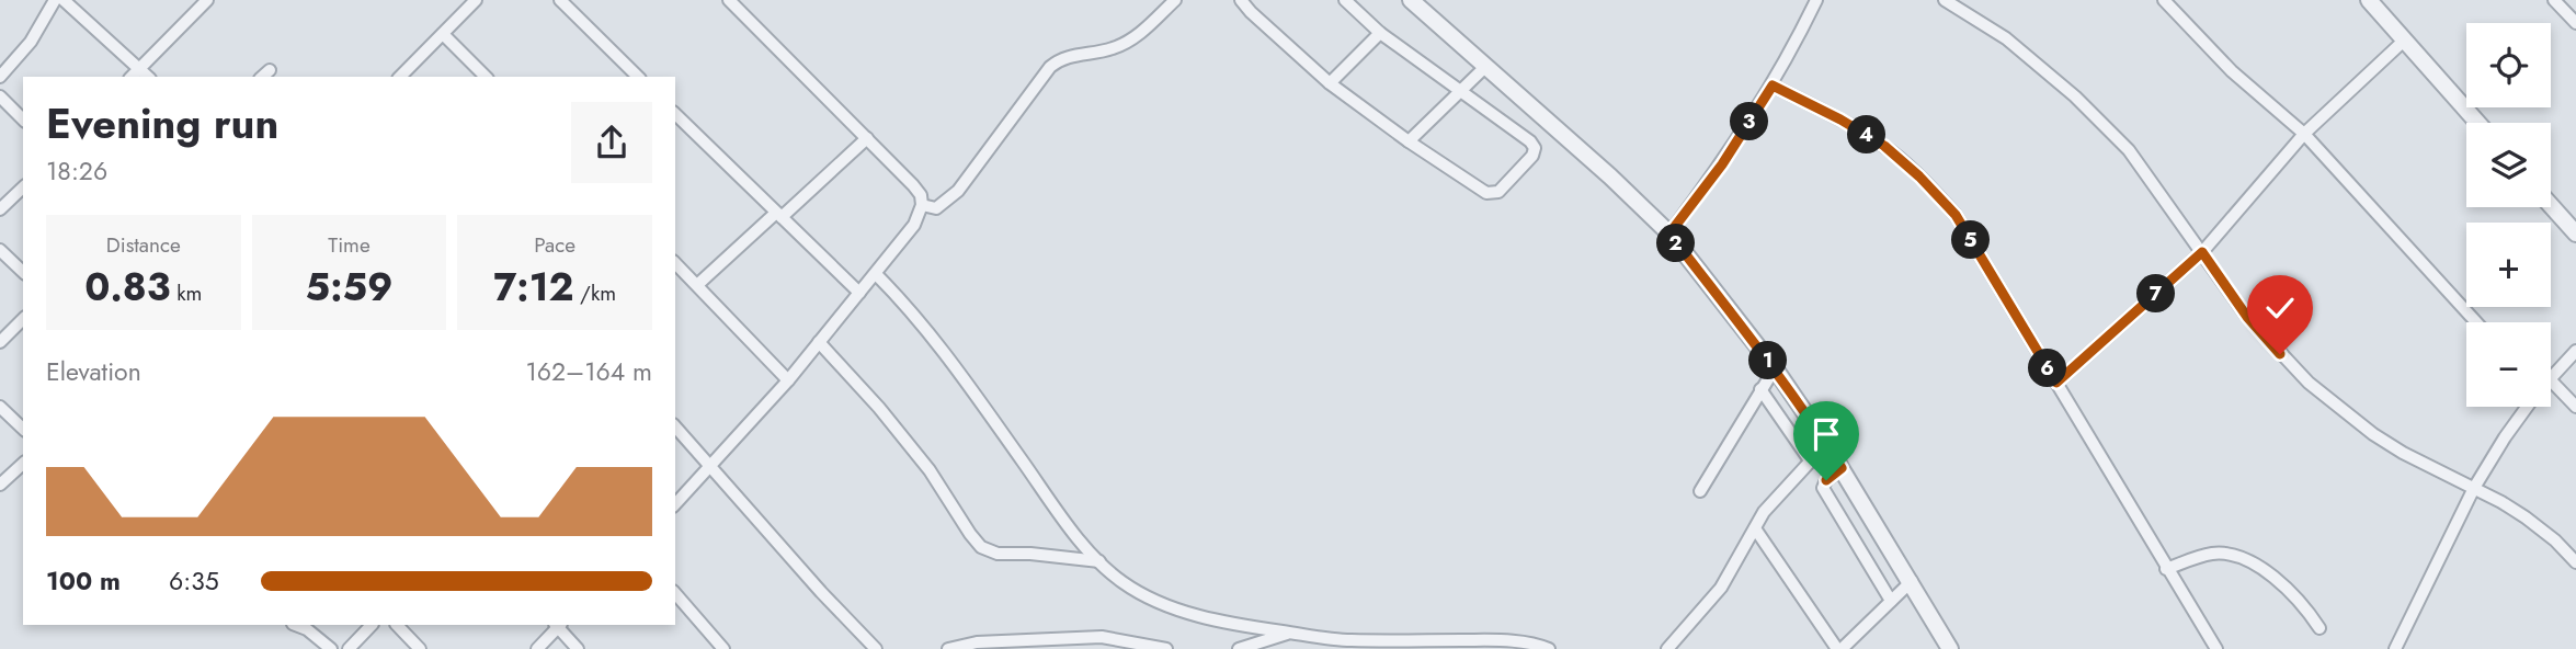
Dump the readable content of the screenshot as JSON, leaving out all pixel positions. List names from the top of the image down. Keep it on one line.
{"page":{"map_buttons":["+","−"],"heading":["Evening run","18:26"],"pins":["3","4","5","2","7","1","6"],"stats":[["Distance","0.83 km"],["Time","5:59"],["Pace","7:12 /km"]],"chart":["Elevation","162–164 m"],"list":[{"name":"100 m","note":"6:35"}]}}
